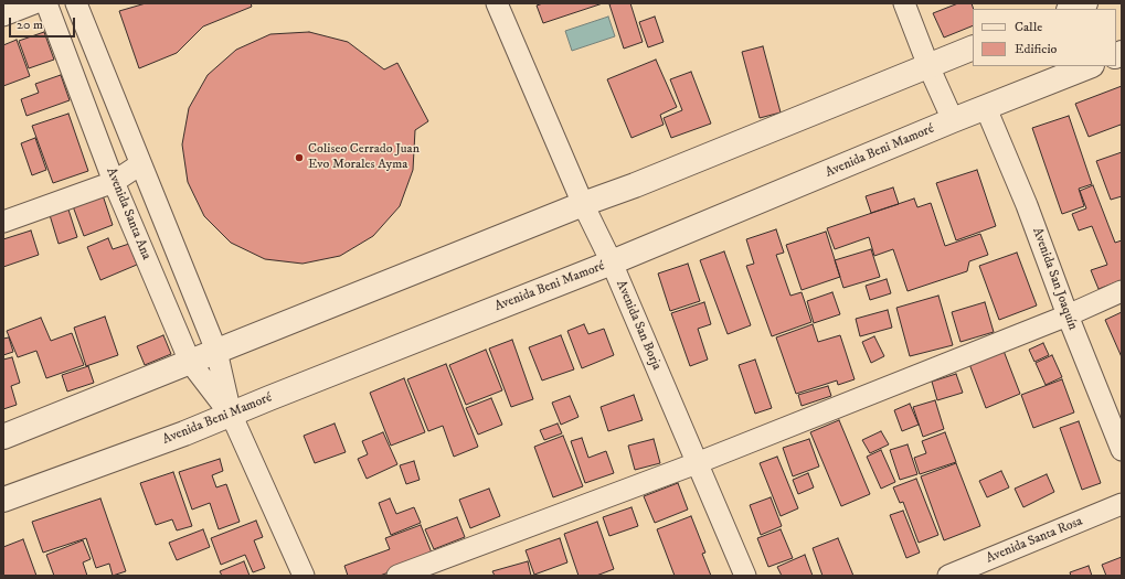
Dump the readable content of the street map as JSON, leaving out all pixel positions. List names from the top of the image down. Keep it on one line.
{"streets":{"street":["Avenida Beni Mamoré","Avenida Santa Ana","Avenida San Joaquín","Avenida San Borja","Avenida Santa Rosa"]},"crossings":[["Avenida Beni Mamoré","Avenida Santa Ana"],["Avenida Beni Mamoré","Avenida San Joaquín"],["Avenida Beni Mamoré","Avenida San Borja"]],"places":["Coliseo Cerrado Juan Evo Morales Ayma"],"legend":["Calle","Edificio"],"scale_bar":"20 m"}
